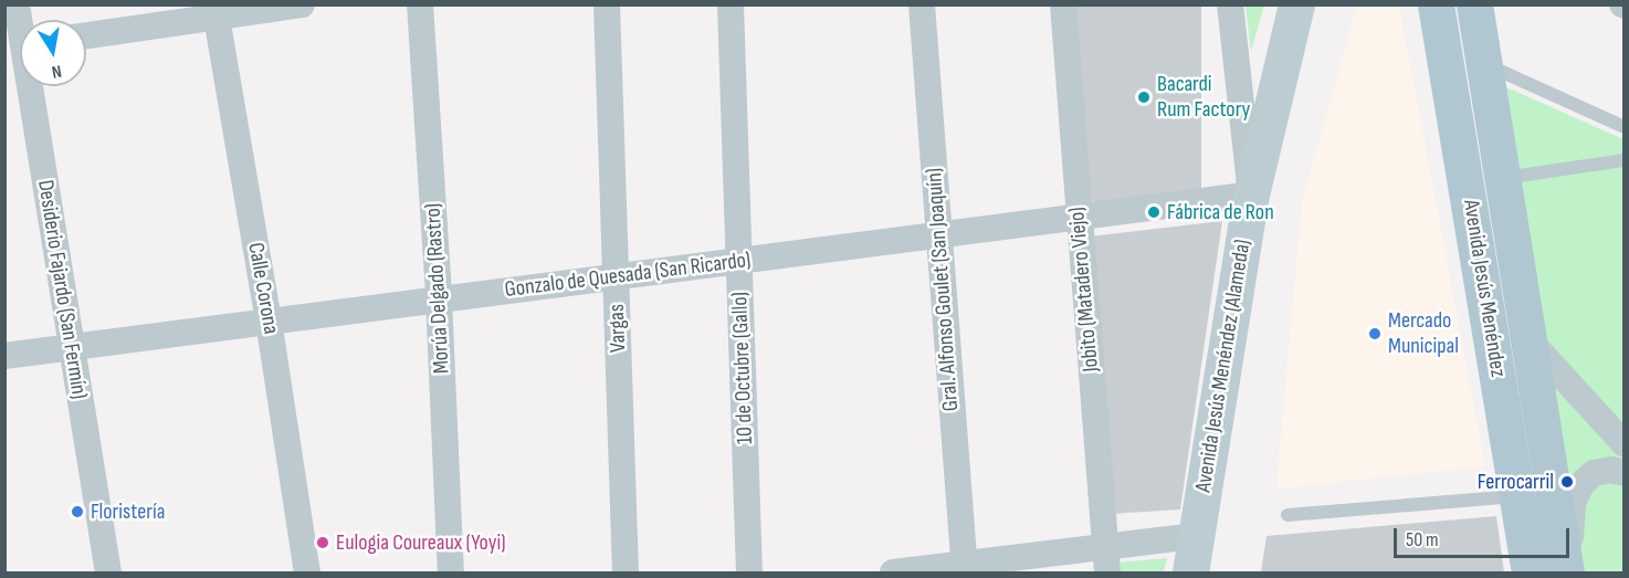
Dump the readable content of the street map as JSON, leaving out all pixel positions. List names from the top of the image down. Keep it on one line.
{"streets":{"main road":["Avenida Jesús Menéndez","Avenida Jesús Menéndez (Alameda)"],"street":["Gonzalo de Quesada (San Ricardo)","Calle Corona","Morúa Delgado (Rastro)","Desiderio Fajardo (San Fermín)","Gral. Alfonso Goulet (San Joaquín)","Jobito (Matadero Viejo)","Vargas","10 de Octubre (Gallo)"]},"crossings":[["Gonzalo de Quesada (San Ricardo)","Calle Corona"],["Gonzalo de Quesada (San Ricardo)","Morúa Delgado (Rastro)"],["Gonzalo de Quesada (San Ricardo)","Desiderio Fajardo (San Fermín)"],["Gonzalo de Quesada (San Ricardo)","Gral. Alfonso Goulet (San Joaquín)"],["Gonzalo de Quesada (San Ricardo)","Jobito (Matadero Viejo)"],["Gonzalo de Quesada (San Ricardo)","Vargas"],["Gonzalo de Quesada (San Ricardo)","Avenida Jesús Menéndez (Alameda)"],["Gonzalo de Quesada (San Ricardo)","10 de Octubre (Gallo)"]],"places":["Bacardi Rum Factory","Fábrica de Ron","Mercado Municipal","Ferrocarril","Floristería","Eulogia Coureaux (Yoyi)"],"scale_bar":"50 m","north":"bottom"}
